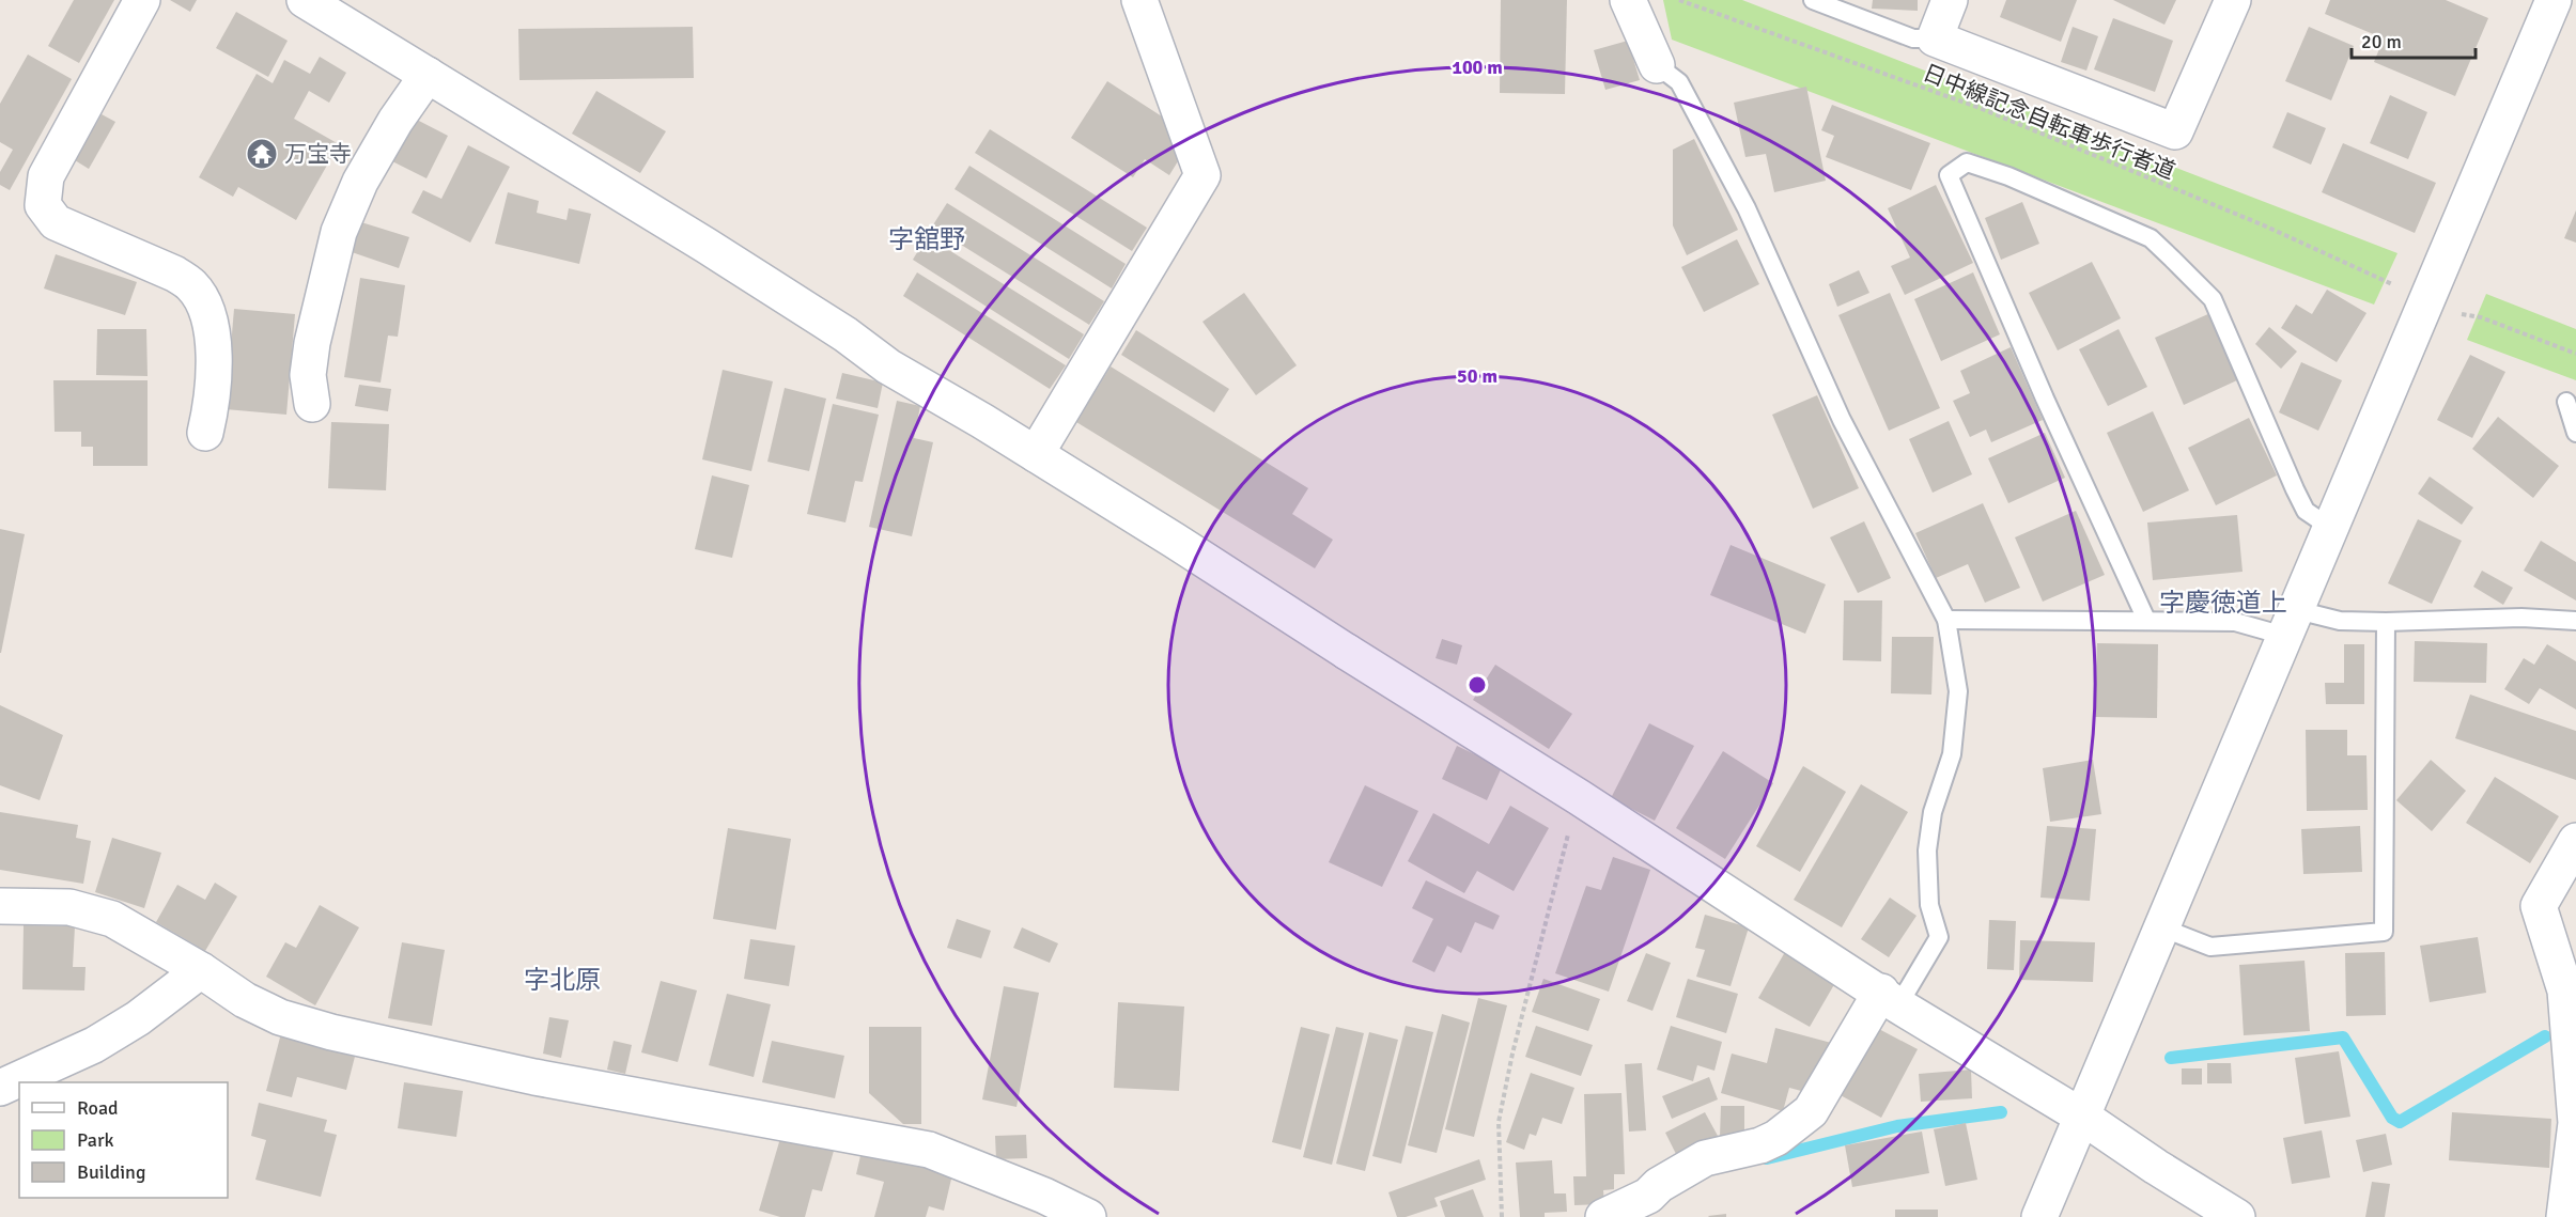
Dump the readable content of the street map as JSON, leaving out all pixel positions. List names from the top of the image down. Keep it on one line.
{"streets":{"path":["日中線記念自転車歩行者道"]},"districts":["字舘野","字慶徳道上","字北原"],"places":{"temple":["万宝寺"]},"legend":["Road","Park","Building"],"scale_bar":"20 m","rings":["100 m","50 m"]}
